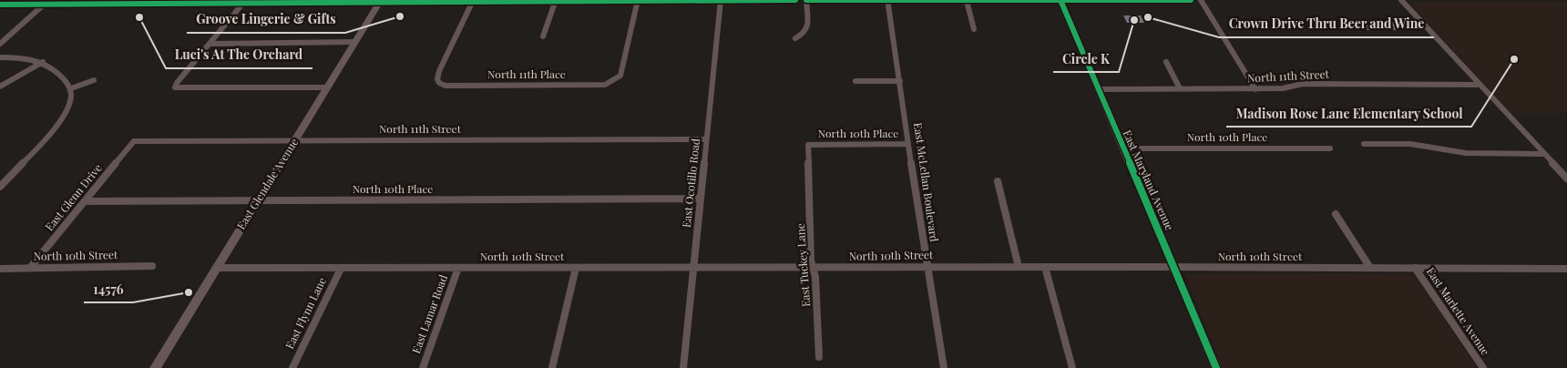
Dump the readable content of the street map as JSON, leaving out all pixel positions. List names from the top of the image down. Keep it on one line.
{"streets":{"street":["North 11th Place","North 11th Street","North 10th Place","East Maryland Avenue","East McLellan Boulevard","East Ocotillo Road","East Glendale Avenue","East Glenn Drive","North 10th Street","East Tuckey Lane","East Marlette Avenue","East Flynn Lane","East Lamar Road"]},"crossings":[["North 11th Street","East Maryland Avenue"],["North 11th Street","East Ocotillo Road"],["North 11th Street","East Glendale Avenue"],["North 11th Street","East Glenn Drive"],["North 10th Place","East Maryland Avenue"],["North 10th Place","East McLellan Boulevard"],["North 10th Place","East Ocotillo Road"],["North 10th Place","East Glendale Avenue"],["North 10th Place","East Glenn Drive"],["North 10th Place","East Tuckey Lane"],["East Maryland Avenue","North 10th Street"],["East McLellan Boulevard","North 10th Street"],["East Ocotillo Road","North 10th Street"],["East Glendale Avenue","North 10th Street"],["East Glenn Drive","North 10th Street"],["North 10th Street","East Tuckey Lane"],["North 10th Street","East Marlette Avenue"],["North 10th Street","East Flynn Lane"],["North 10th Street","East Lamar Road"]],"places":["Groove Lingerie & Gifts","Luci's At The Orchard","Crown Drive Thru Beer and Wine","Circle K","Madison Rose Lane Elementary School","14576"]}
